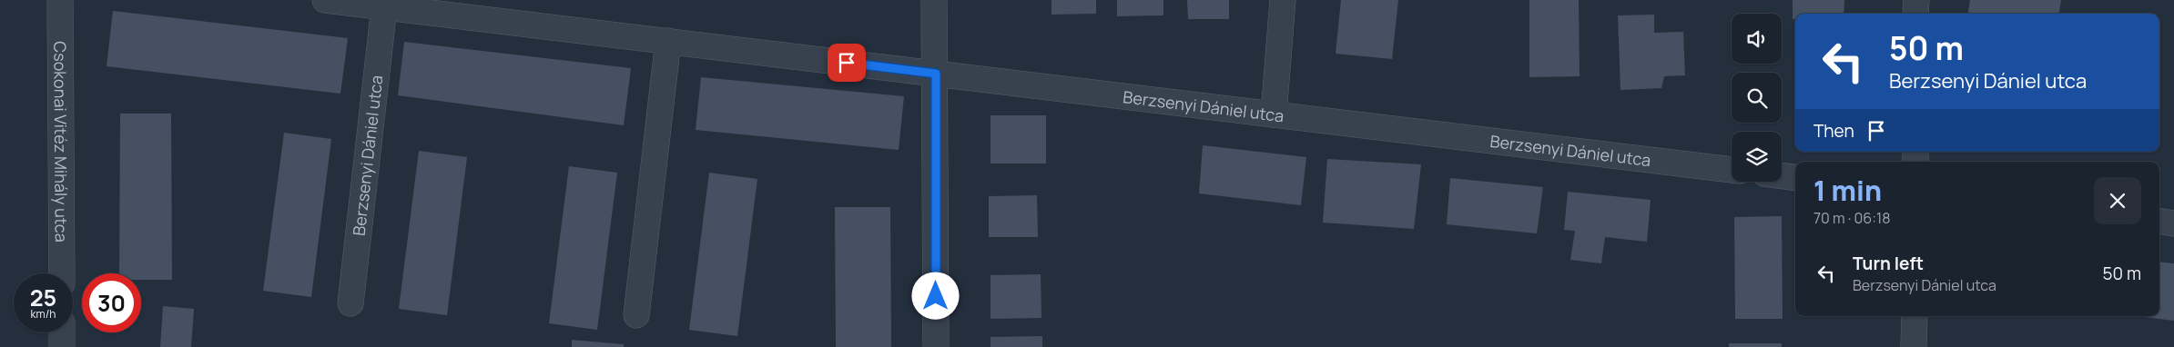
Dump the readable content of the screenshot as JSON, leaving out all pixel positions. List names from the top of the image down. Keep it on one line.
{"streets":{"street":["Berzsenyi Dániel utca","Csokonai Vitéz Mihály utca"]},"page":{"turn":["50 m","Berzsenyi Dániel utca"],"then":"Then","heading":["1 min","70 m · 06:18"],"list":[{"name":"Turn left","note":"Berzsenyi Dániel utca","value":"50 m"}],"speed":"25 km/h","limit":"30"}}
